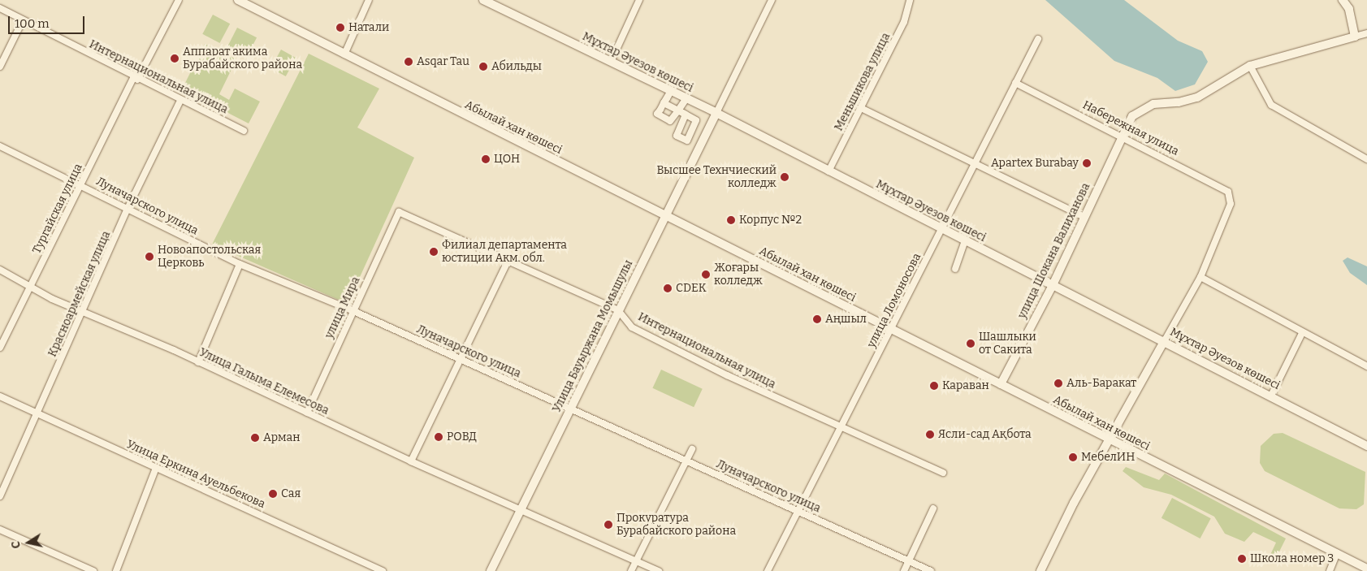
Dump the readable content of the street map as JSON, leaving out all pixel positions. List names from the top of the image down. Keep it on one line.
{"streets":{"street":["Мұхтар Әуезов көшесі","Интернациональная улица","Меньшикова улица","Абылай хан көшесі","Набережная улица","Луначарского улица","Тургайская улица","улица Шокана Валиханова","Красноармейская улица","улица Ломоносова","улица Мира","Улица Бауыржана Момышулы","Улица Галыма Елемесова","Улица Еркина Ауельбекова"]},"crossings":[["Мұхтар Әуезов көшесі","Меньшикова улица"],["Мұхтар Әуезов көшесі","улица Шокана Валиханова"],["Мұхтар Әуезов көшесі","улица Ломоносова"],["Мұхтар Әуезов көшесі","Улица Бауыржана Момышулы"],["Интернациональная улица","Тургайская улица"],["Интернациональная улица","Красноармейская улица"],["Интернациональная улица","улица Ломоносова"],["Интернациональная улица","улица Мира"],["Интернациональная улица","Улица Бауыржана Момышулы"],["Абылай хан көшесі","улица Шокана Валиханова"],["Абылай хан көшесі","улица Ломоносова"],["Абылай хан көшесі","Улица Бауыржана Момышулы"],["Набережная улица","улица Шокана Валиханова"],["Набережная улица","улица Ломоносова"],["Луначарского улица","Тургайская улица"],["Луначарского улица","Красноармейская улица"],["Луначарского улица","улица Ломоносова"],["Луначарского улица","улица Мира"],["Луначарского улица","Улица Бауыржана Момышулы"],["Тургайская улица","Улица Галыма Елемесова"],["Красноармейская улица","Улица Галыма Елемесова"],["Красноармейская улица","Улица Еркина Ауельбекова"],["улица Мира","Улица Галыма Елемесова"],["Улица Бауыржана Момышулы","Улица Галыма Елемесова"]],"places":["Натали","Аппарат акима Бурабайского района","Asqar Tau","Абильды","ЦОН","Apartex Burabay","Высшее Технчиеский колледж","Корпус №2","Филиал департамента юстиции Акм. обл.","Новоапостольская Церковь","Жоғары колледж","CDEK","Аңшыл","Шашлыки от Сакита","Аль-Баракат","Караван","Ясли-сад Ақбота","РОВД","Арман","МебелИН","Сая","Прокуратура Бурабайского района","Школа номер 3"],"scale_bar":"100 m","north":"left"}
